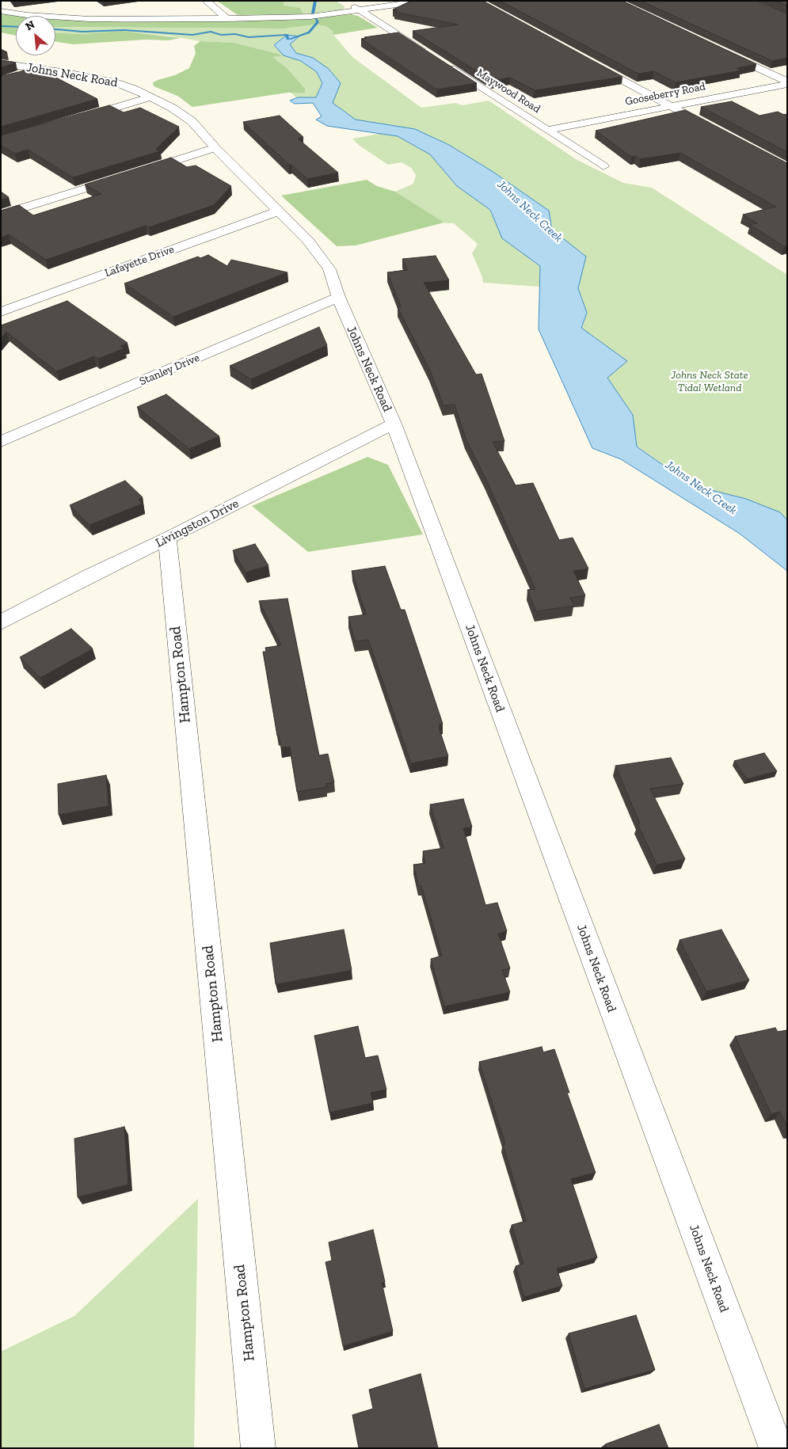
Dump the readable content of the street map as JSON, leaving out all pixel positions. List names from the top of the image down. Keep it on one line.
{"streets":{"street":["Johns Neck Road","Maywood Road","Gooseberry Road","Lafayette Drive","Stanley Drive","Livingston Drive","Hampton Road"]},"crossings":[["Johns Neck Road","Lafayette Drive"],["Johns Neck Road","Stanley Drive"],["Johns Neck Road","Livingston Drive"],["Maywood Road","Gooseberry Road"],["Livingston Drive","Hampton Road"]],"water":["Johns Neck Creek"],"parks":["Johns Neck State Tidal Wetland"],"north":"top left"}
